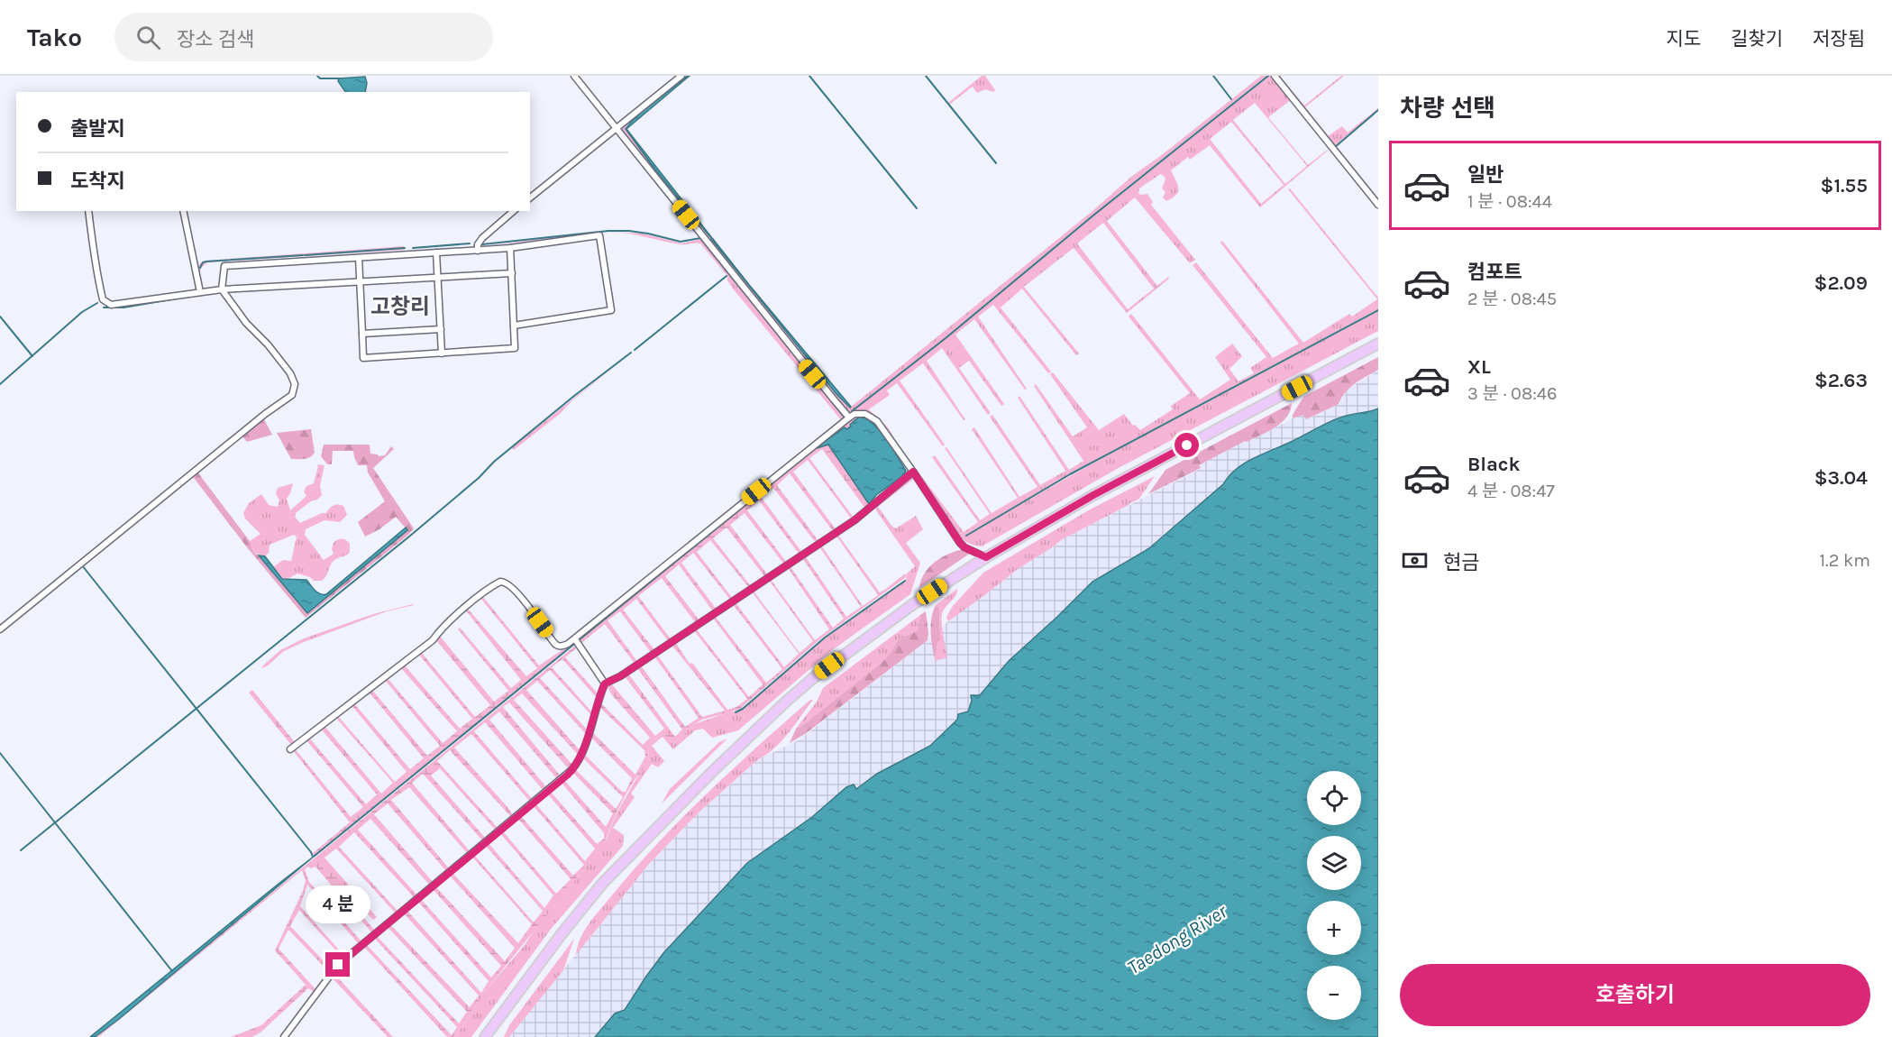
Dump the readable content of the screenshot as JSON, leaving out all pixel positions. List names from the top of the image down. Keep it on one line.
{"districts":["고창리"],"water":["Taedong River"],"page":{"header":"Tako","search":"장소 검색","nav":["지도","길찾기","저장됨"],"heading":"차량 선택","banner":["출발지","도착지"],"list":[{"name":"일반","note":"1 분 · 08:44","value":"$1.55"},{"name":"컴포트","note":"2 분 · 08:45","value":"$2.09"},{"name":"XL","note":"3 분 · 08:46","value":"$2.63"},{"name":"Black","note":"4 분 · 08:47","value":"$3.04"}],"pay":["현금","1.2 km"],"map_buttons":["+","−"],"bubble":"4 분","buttons":"호출하기"}}
